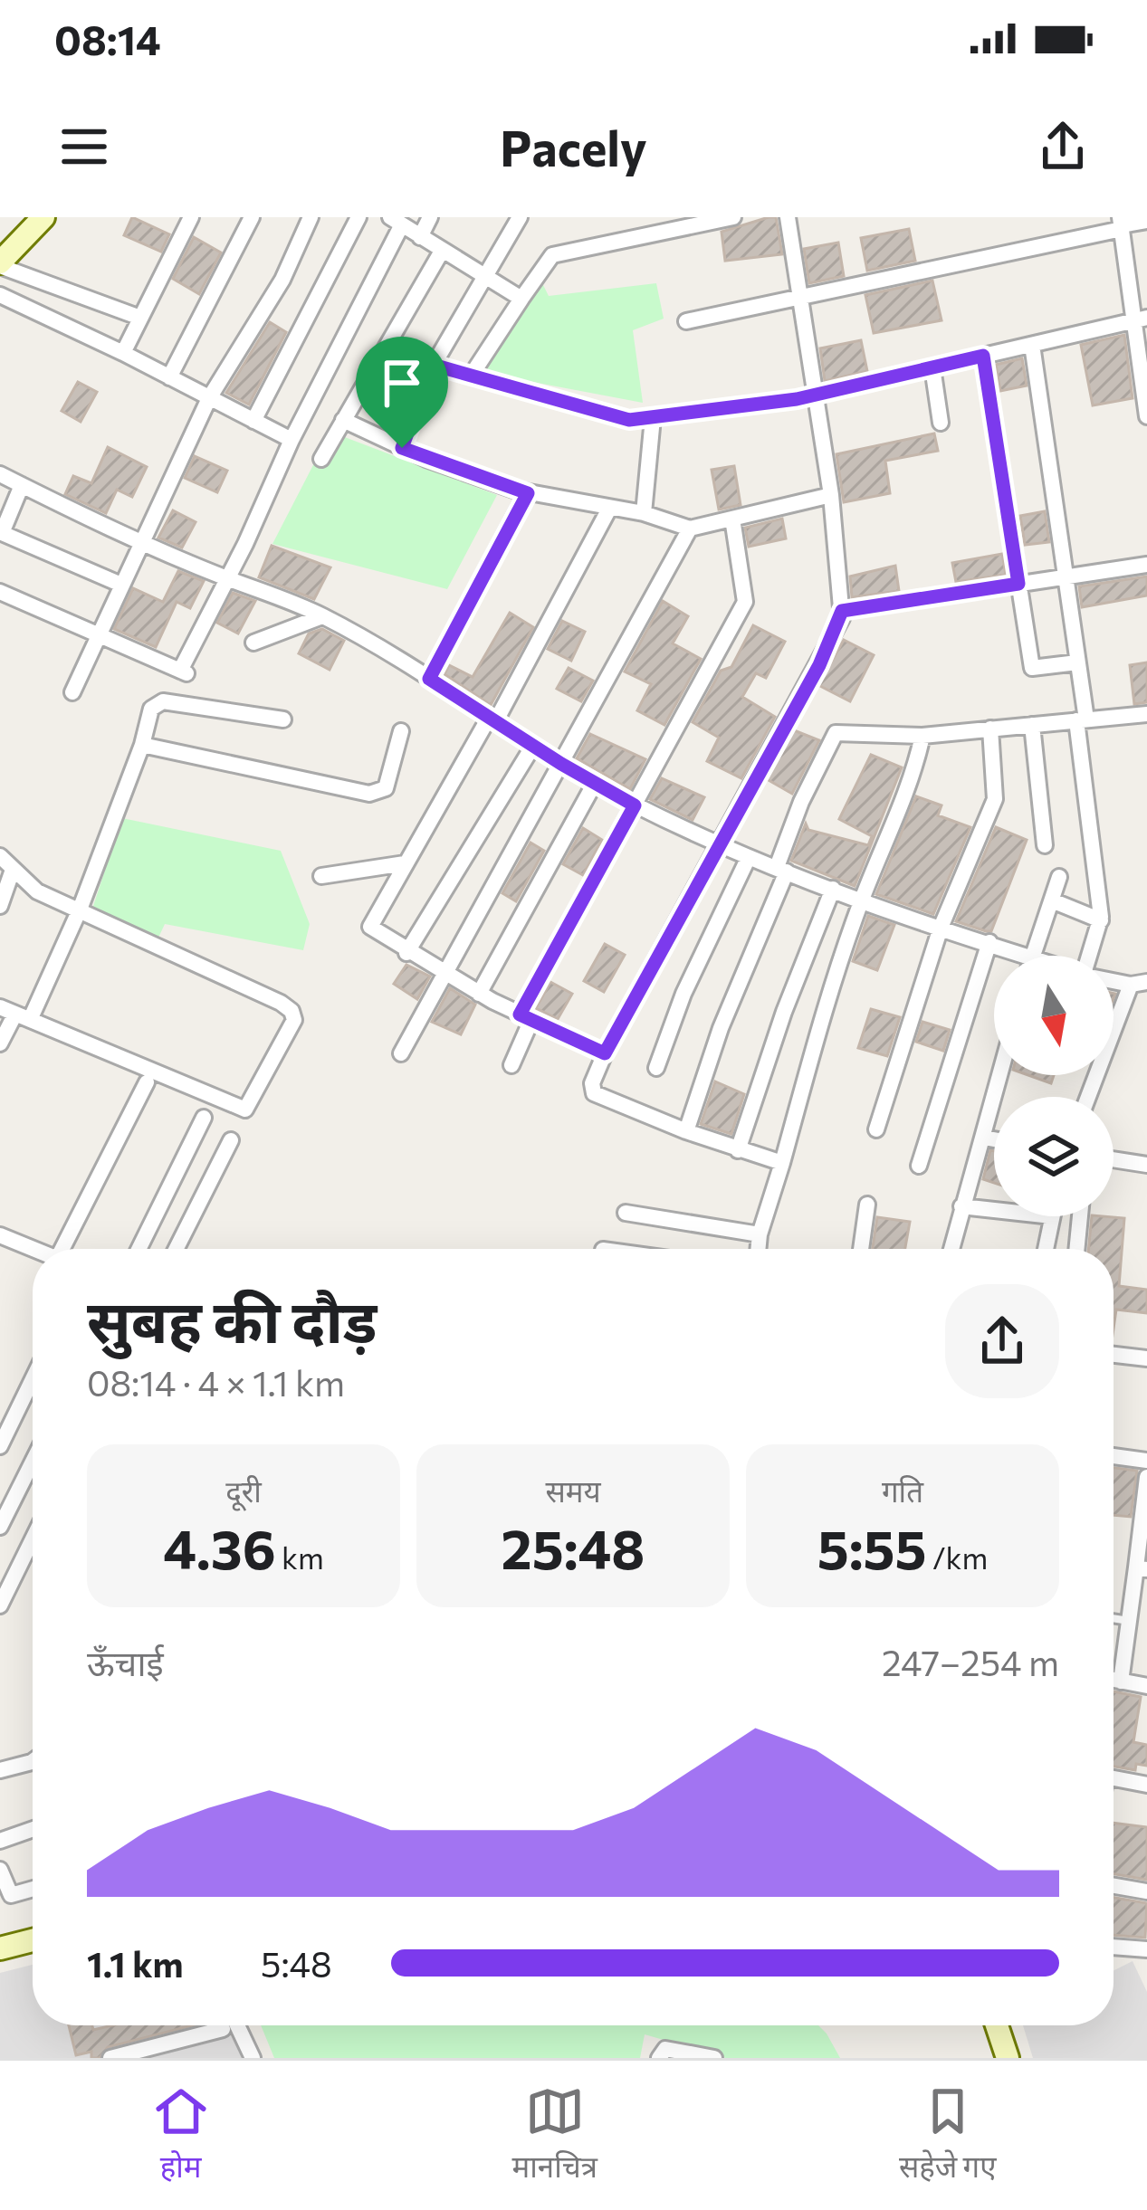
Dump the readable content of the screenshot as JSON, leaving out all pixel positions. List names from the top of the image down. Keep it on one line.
{"north":"bottom","page":{"status":"08:14","header":"Pacely","heading":["सुबह की दौड़","08:14 · 4 × 1.1 km"],"stats":[["दूरी","4.36 km"],["समय","25:48"],["गति","5:55 /km"]],"chart":["ऊँचाई","247–254 m"],"list":[{"name":"1.1 km","note":"5:48"}],"tabs":["होम","मानचित्र","सहेजे गए"]}}
